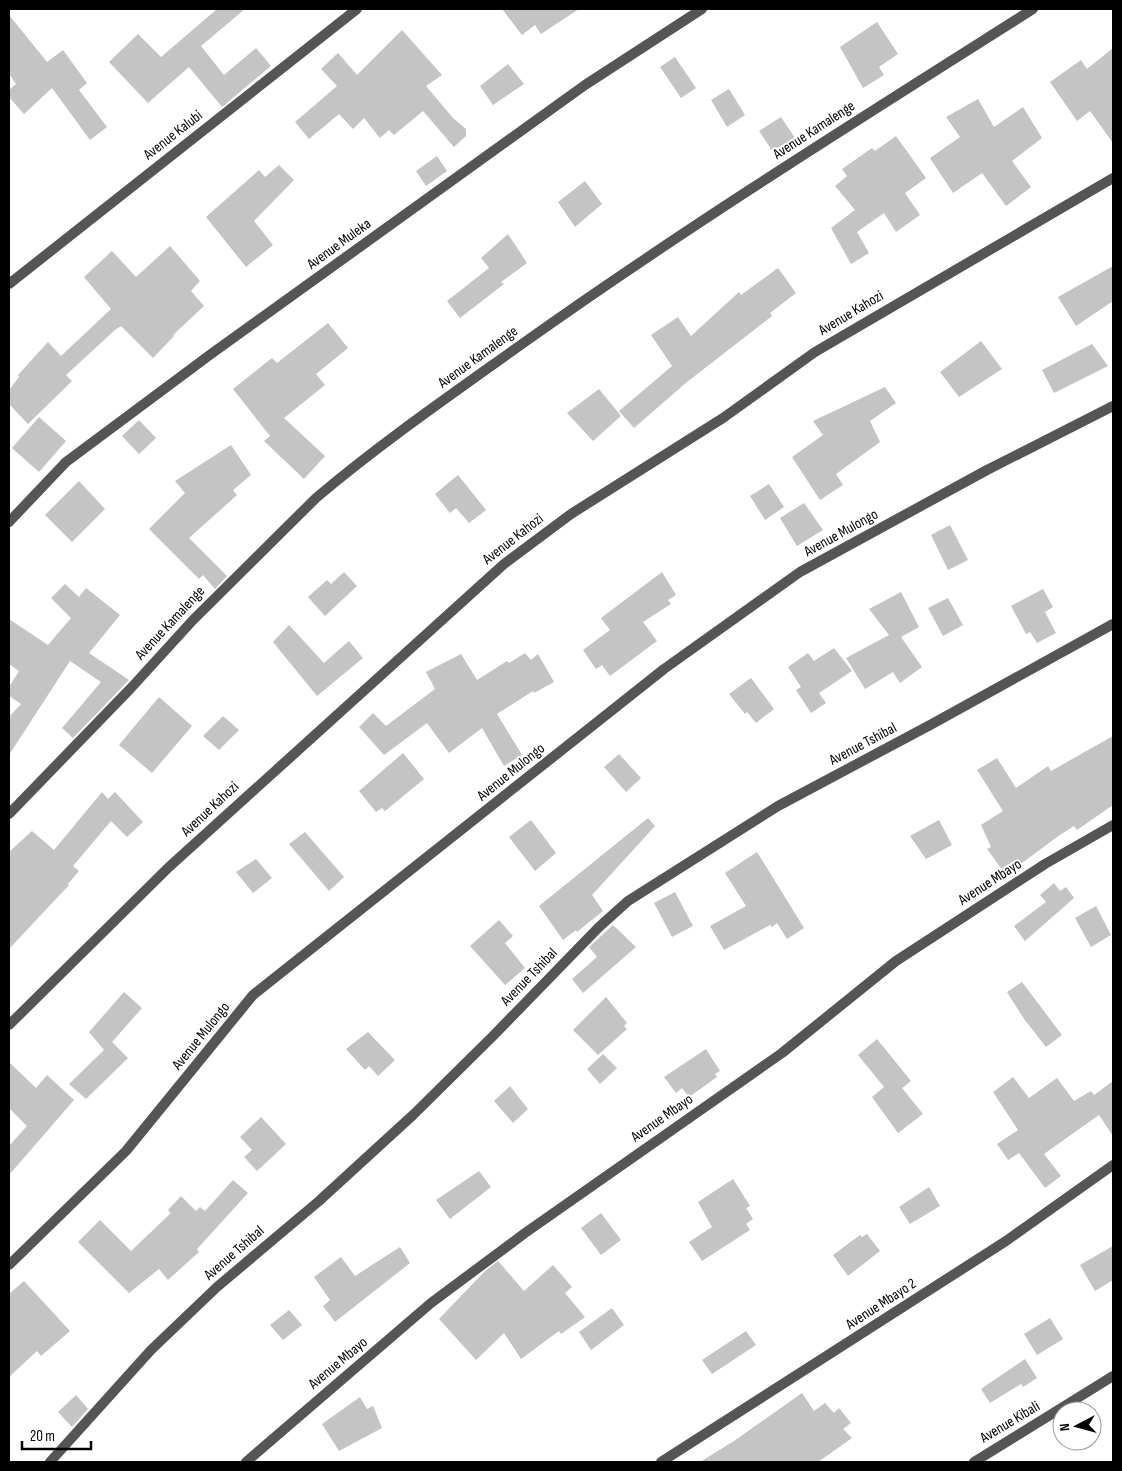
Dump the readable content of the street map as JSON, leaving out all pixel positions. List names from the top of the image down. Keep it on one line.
{"streets":{"street":["Avenue Kamalenge","Avenue Kalubi","Avenue Muleka","Avenue Kahozi","Avenue Mulongo","Avenue Tshibal","Avenue Mbayo","Avenue Mbayo 2","Avenue Kibali"]},"scale_bar":"20 m","north":"left"}
